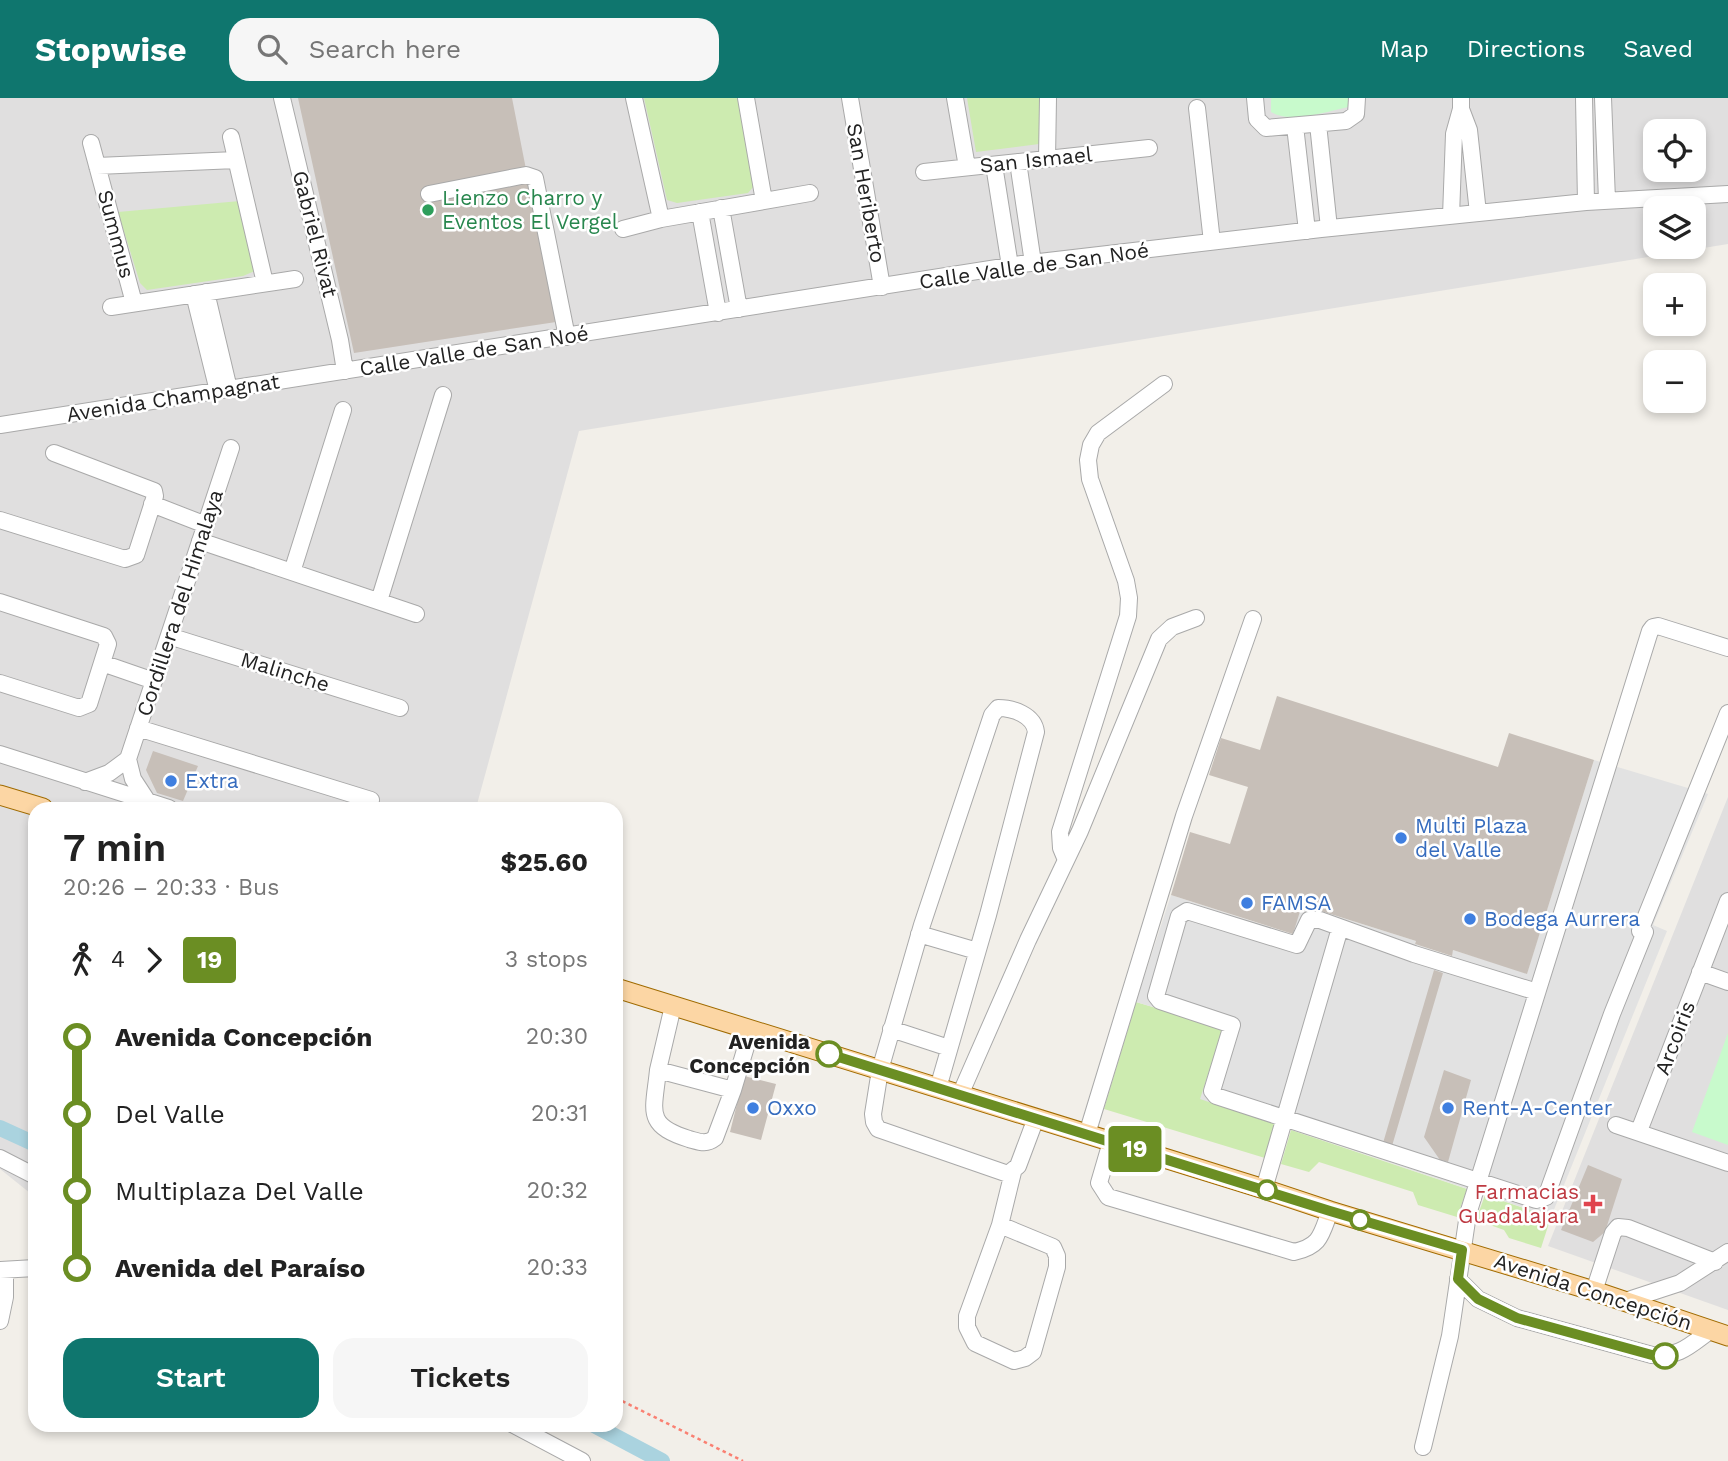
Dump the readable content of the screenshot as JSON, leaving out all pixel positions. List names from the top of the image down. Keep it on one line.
{"streets":{"main road":["Avenida Concepción"],"street":["San Ismael","San Heriberto","Summus","Gabriel Rivat","Calle Valle de San Noé","Avenida Champagnat","Cordillera del Himalaya","Malinche","Arcoiris"]},"crossings":[["San Heriberto","Calle Valle de San Noé"],["Gabriel Rivat","Calle Valle de San Noé"],["Gabriel Rivat","Avenida Champagnat"],["Calle Valle de San Noé","Avenida Champagnat"],["Cordillera del Himalaya","Malinche"]],"places":{"other":["Lienzo Charro y Eventos El Vergel","Extra","Multi Plaza del Valle","FAMSA","Bodega Aurrera","Avenida Concepción","Oxxo","Rent-A-Center"],"health":["Farmacias Guadalajara"]},"lines":["bus line 19"],"page":{"header":"Stopwise","search":"Search here","nav":["Map","Directions","Saved"],"on_map":"19","map_buttons":["+","−"],"heading":["7 min","20:26 – 20:33 · Bus","$25.60"],"legs":["4","19","3 stops"],"list":[{"name":"Avenida Concepción","value":"20:30"},{"name":"Del Valle","value":"20:31"},{"name":"Multiplaza Del Valle","value":"20:32"},{"name":"Avenida del Paraíso","value":"20:33"}],"buttons":["Start","Tickets"]}}
